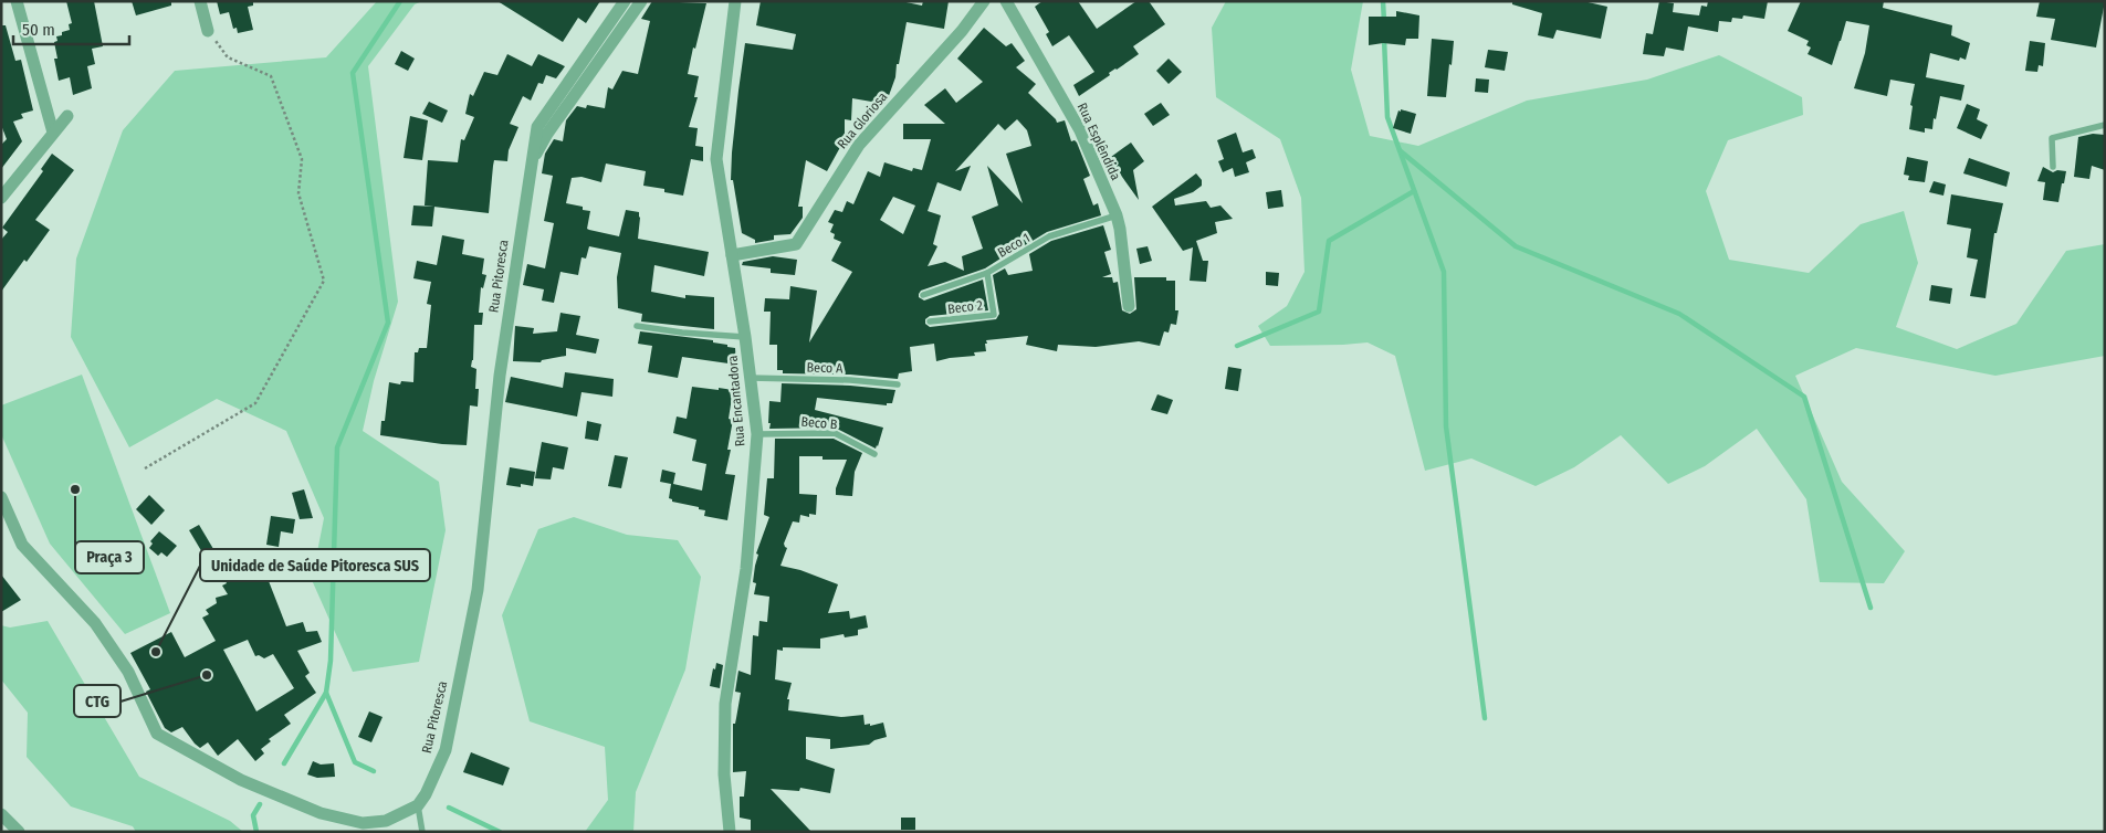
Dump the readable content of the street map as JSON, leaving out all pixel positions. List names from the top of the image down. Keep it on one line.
{"streets":{"street":["Rua Gloriosa","Rua Esplêndida","Rua Pitoresca","Rua Encantadora"],"lane":["Beco 1","Beco 2","Beco A","Beco B"]},"crossings":[["Rua Gloriosa","Rua Encantadora"],["Rua Esplêndida","Beco 1"],["Beco 1","Beco 2"],["Beco A","Rua Encantadora"],["Rua Encantadora","Beco B"]],"places":["Praça 3","Unidade de Saúde Pitoresca SUS","CTG"],"scale_bar":"50 m"}
